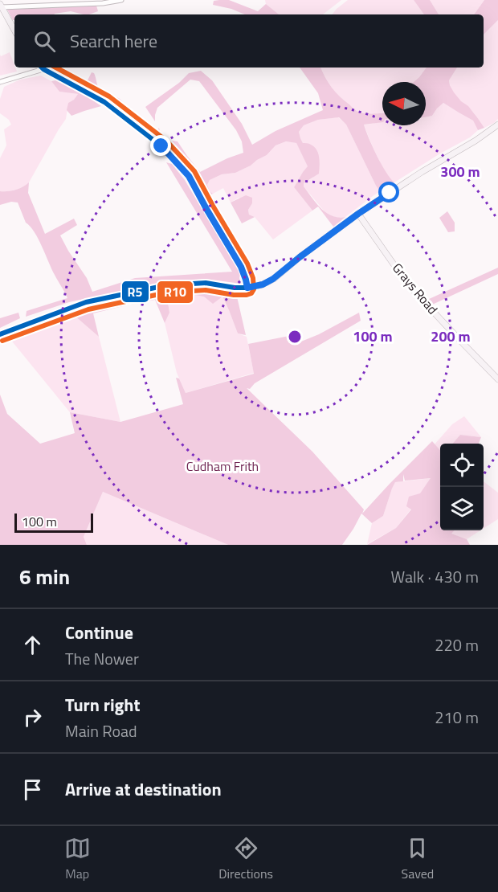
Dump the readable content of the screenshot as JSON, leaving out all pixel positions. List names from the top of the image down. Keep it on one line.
{"streets":{"street":["Grays Road"]},"parks":["Cudham Frith"],"lines":["transit line R5","transit line R10"],"scale_bar":"100 m","north":"left","page":{"search":"Search here","scale":"100 m","heading":["6 min","Walk · 430 m"],"list":[["Continue","The Nower","220 m"],["Turn right","Main Road","210 m"],"Arrive at destination"],"nav":["Map","Directions","Saved"]},"rings":["300 m","100 m","200 m"]}
